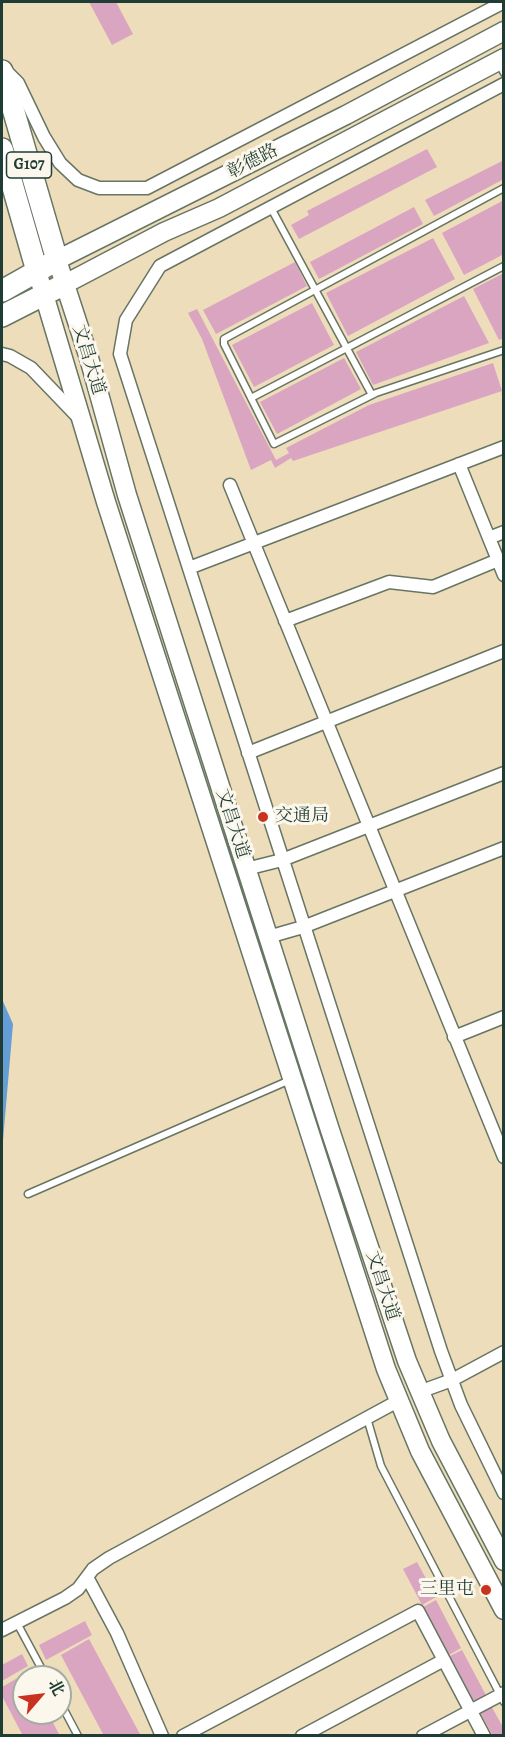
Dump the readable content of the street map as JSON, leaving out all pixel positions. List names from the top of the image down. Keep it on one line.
{"streets":{"highway":["彰德路","G107","文昌大道"]},"crossings":[["彰德路","文昌大道"]],"places":["交通局","三里屯"],"north":"top right"}
